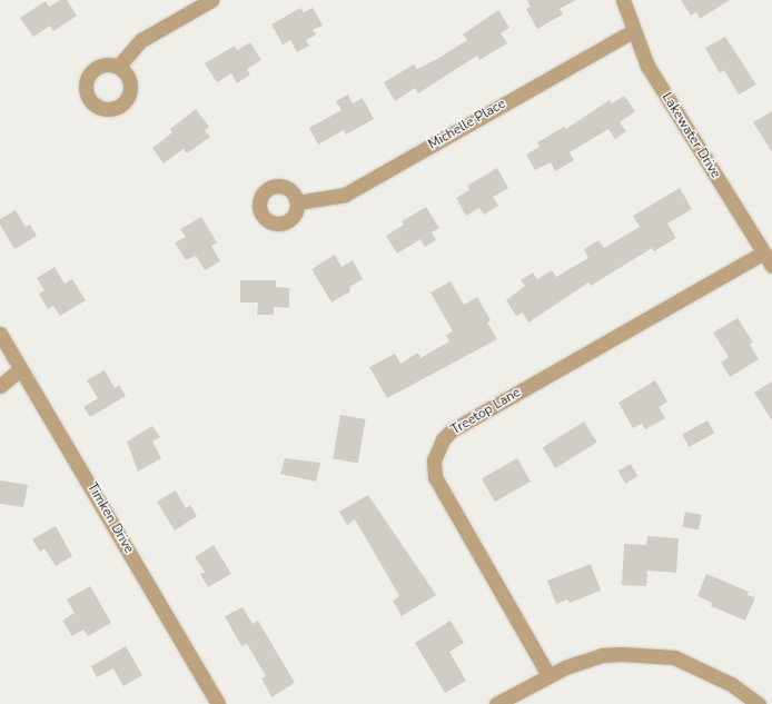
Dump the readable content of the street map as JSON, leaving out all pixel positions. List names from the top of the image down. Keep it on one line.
{"streets":{"street":["Michelle Place","Lakewater Drive","Treetop Lane","Timken Drive"]},"crossings":[["Michelle Place","Lakewater Drive"],["Lakewater Drive","Treetop Lane"]]}
